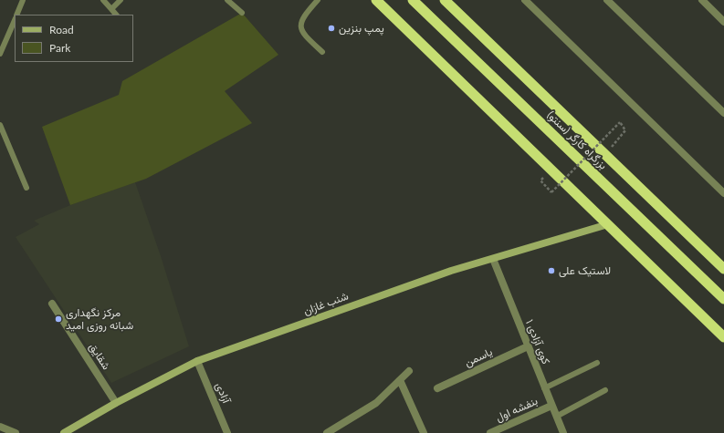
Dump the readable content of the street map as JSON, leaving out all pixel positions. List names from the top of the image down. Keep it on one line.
{"streets":{"highway":["بزرگراه کارگر (سنتو)"],"main road":["شنب غازان"],"street":["کوی آزادی ۱","شقایق","یاسمن","آزادی","بنفشه اول"]},"crossings":[["شنب غازان","کوی آزادی ۱"],["شنب غازان","شقایق"],["شنب غازان","آزادی"],["کوی آزادی ۱","یاسمن"],["کوی آزادی ۱","بنفشه اول"]],"places":["پمپ بنزین","لاستیک علی","مرکز نگهداری شبانه روزی امید"],"legend":["Road","Park"]}
